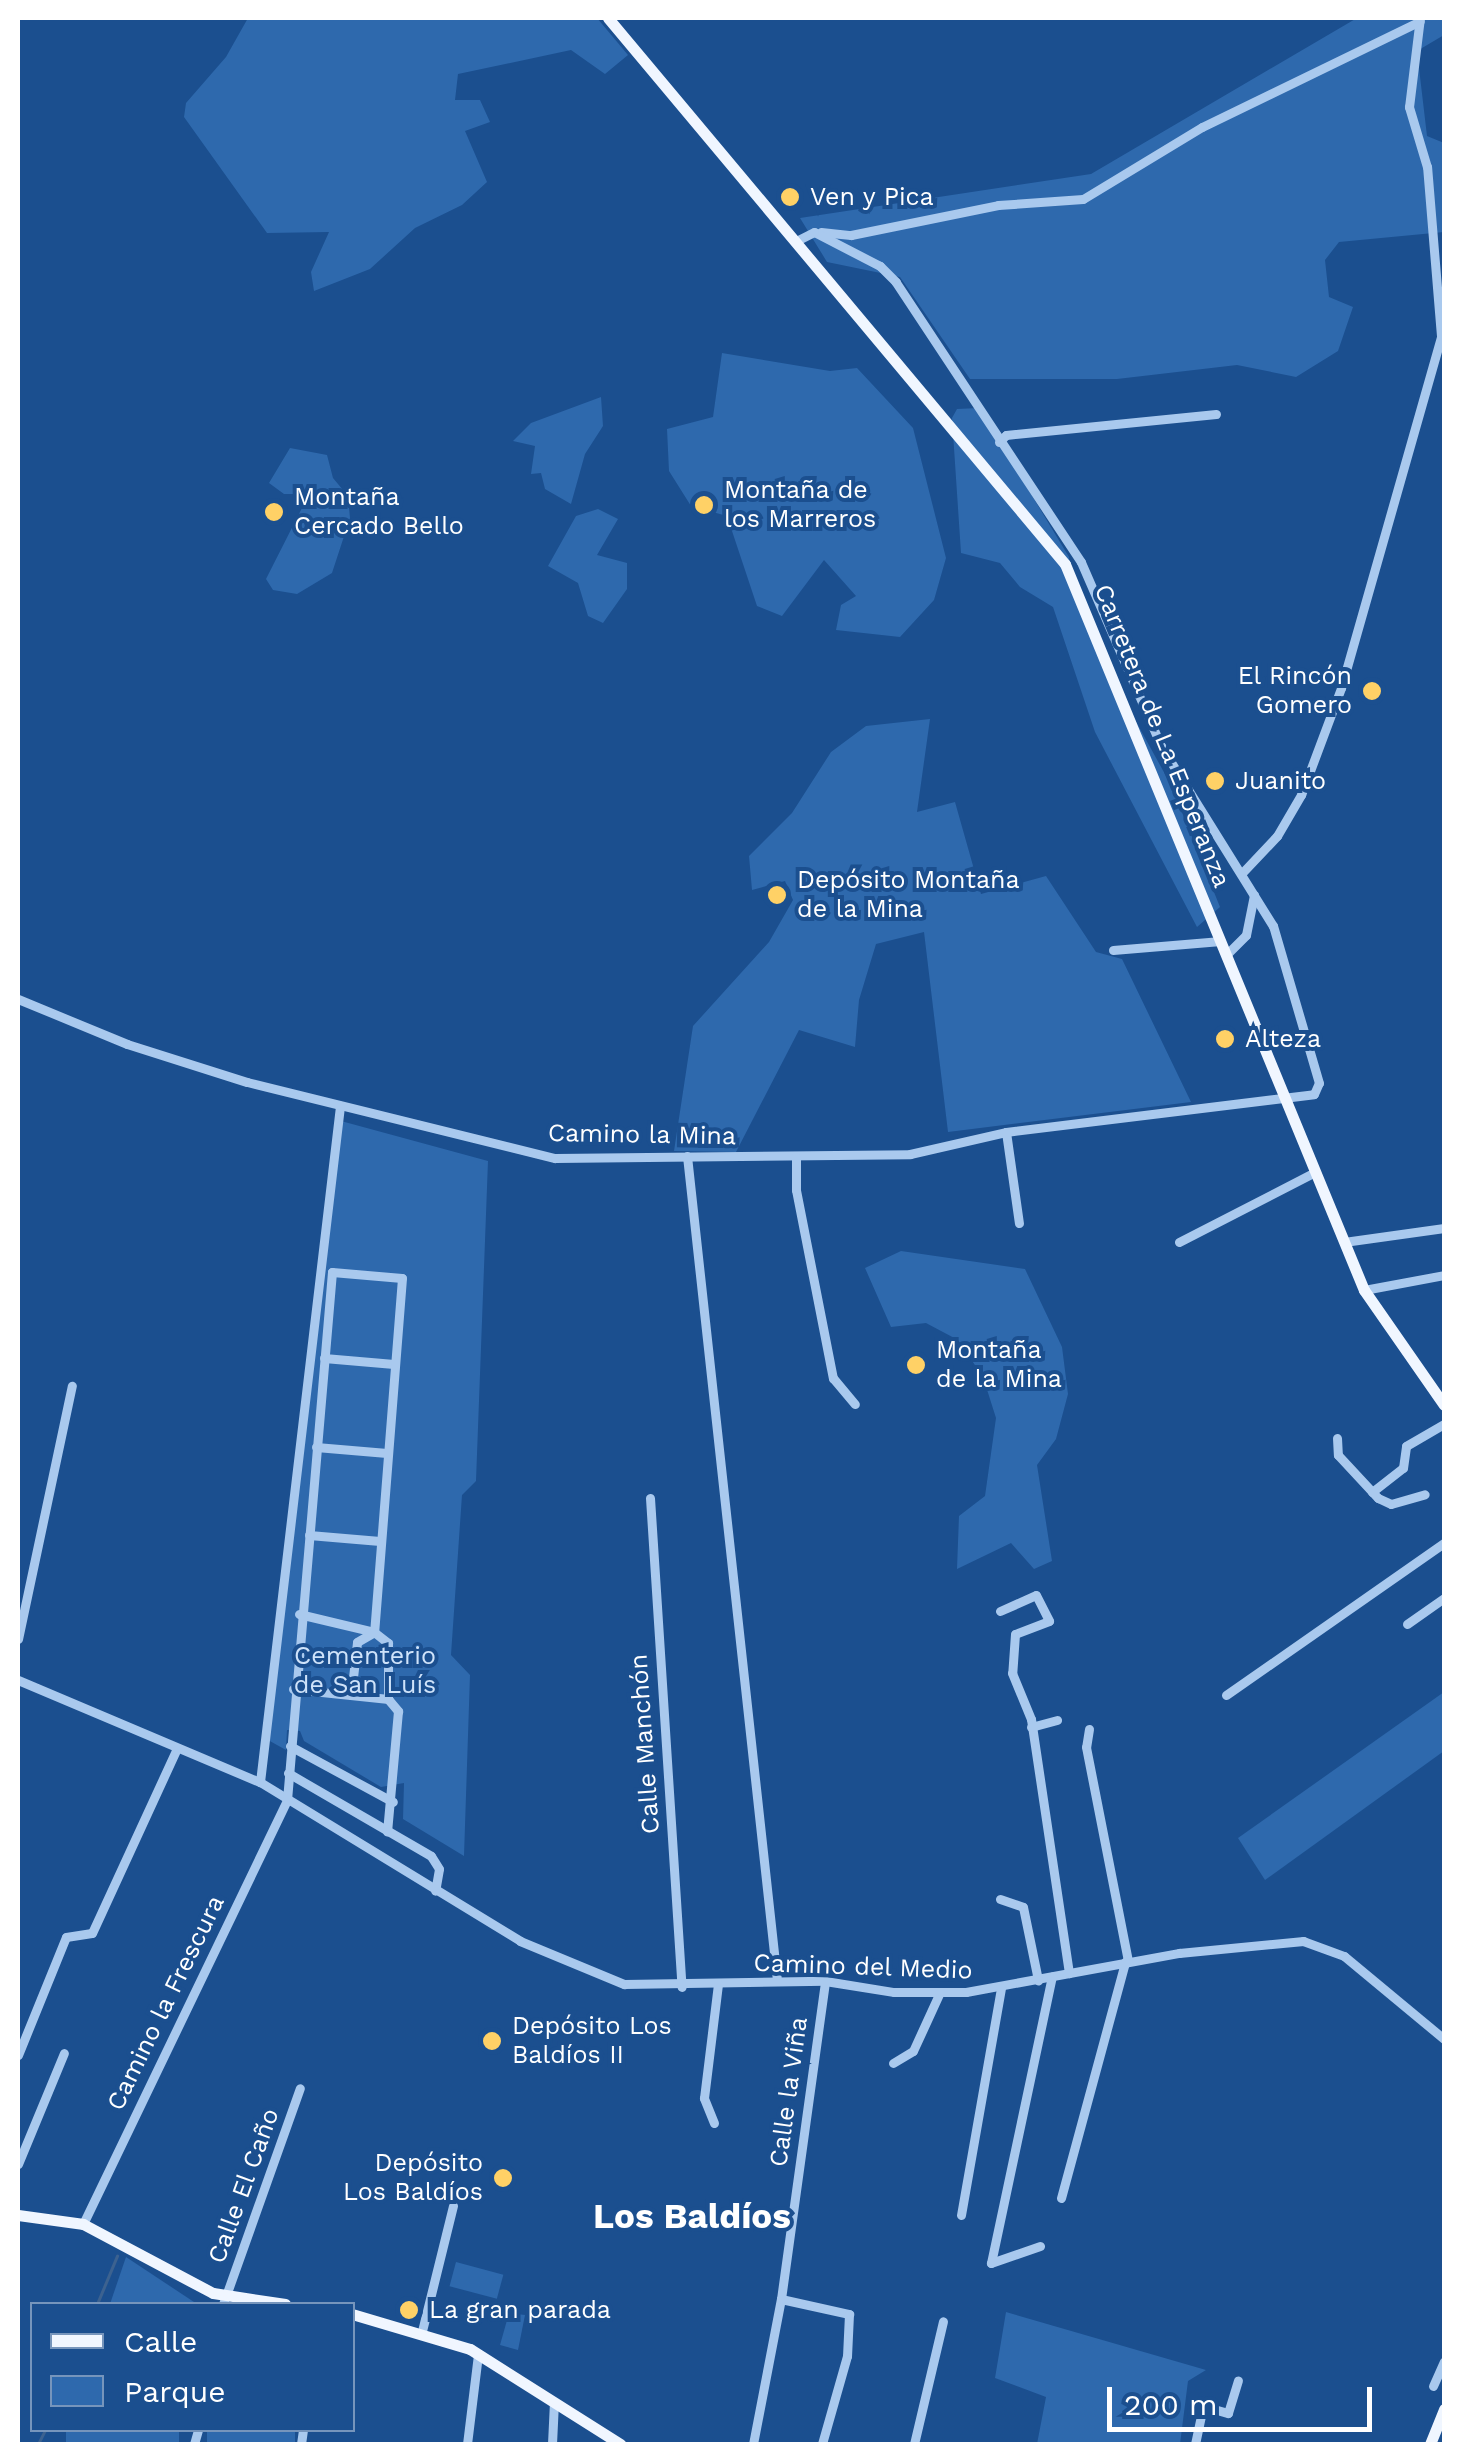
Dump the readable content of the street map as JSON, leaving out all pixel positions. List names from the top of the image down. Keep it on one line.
{"streets":{"main road":["Carretera de La Esperanza"],"street":["Camino la Mina","Calle Manchón","Camino del Medio","Camino la Frescura","Calle la Viña","Calle El Caño"]},"crossings":[["Carretera de La Esperanza","Camino la Mina"],["Calle Manchón","Camino del Medio"],["Camino del Medio","Camino la Frescura"],["Camino del Medio","Calle la Viña"]],"districts":["Los Baldíos"],"parks":["Cementerio de San Luís"],"places":["Ven y Pica","Montaña de los Marreros","Montaña Cercado Bello","El Rincón Gomero","Juanito","Depósito Montaña de la Mina","Alteza","Montaña de la Mina","Depósito Los Baldíos II","Depósito Los Baldíos","La gran parada"],"legend":["Calle","Parque"],"scale_bar":"200 m"}
